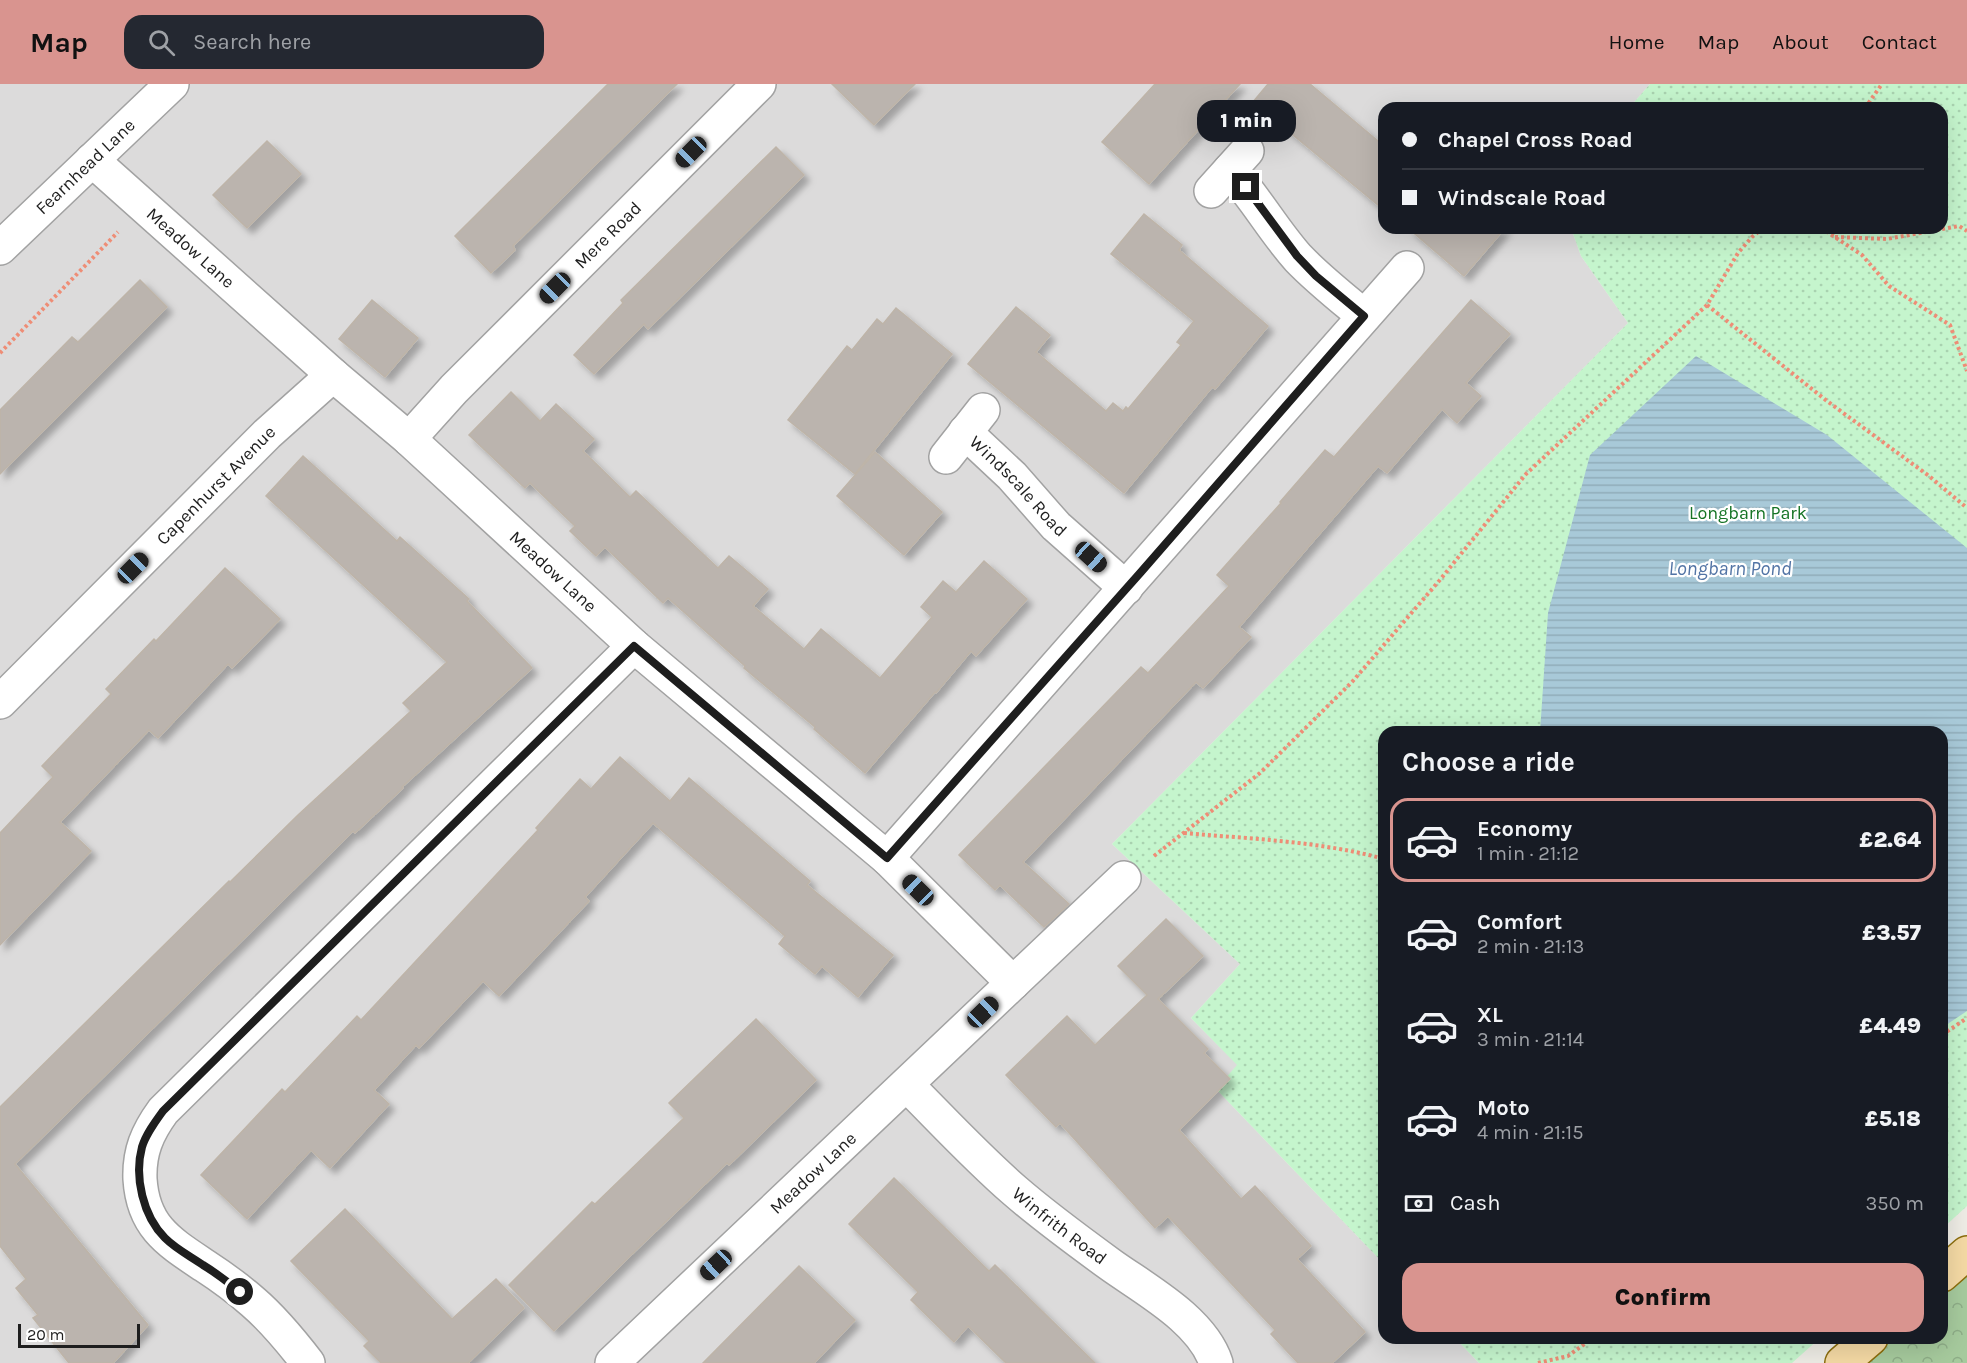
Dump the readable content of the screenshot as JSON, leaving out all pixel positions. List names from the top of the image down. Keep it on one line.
{"streets":{"street":["Fearnhead Lane","Mere Road","Meadow Lane","Capenhurst Avenue","Windscale Road","Winfrith Road"]},"crossings":[["Fearnhead Lane","Meadow Lane"],["Mere Road","Meadow Lane"],["Meadow Lane","Capenhurst Avenue"],["Meadow Lane","Winfrith Road"]],"water":["Longbarn Pond"],"parks":["Longbarn Park"],"scale_bar":"20 m","page":{"header":"Map","search":"Search here","nav":["Home","Map","About","Contact"],"bubble":"1 min","banner":["Chapel Cross Road","Windscale Road"],"heading":"Choose a ride","list":[{"name":"Economy","note":"1 min · 21:12","value":"£2.64"},{"name":"Comfort","note":"2 min · 21:13","value":"£3.57"},{"name":"XL","note":"3 min · 21:14","value":"£4.49"},{"name":"Moto","note":"4 min · 21:15","value":"£5.18"}],"pay":["Cash","350 m"],"buttons":"Confirm","scale":"20 m"}}
